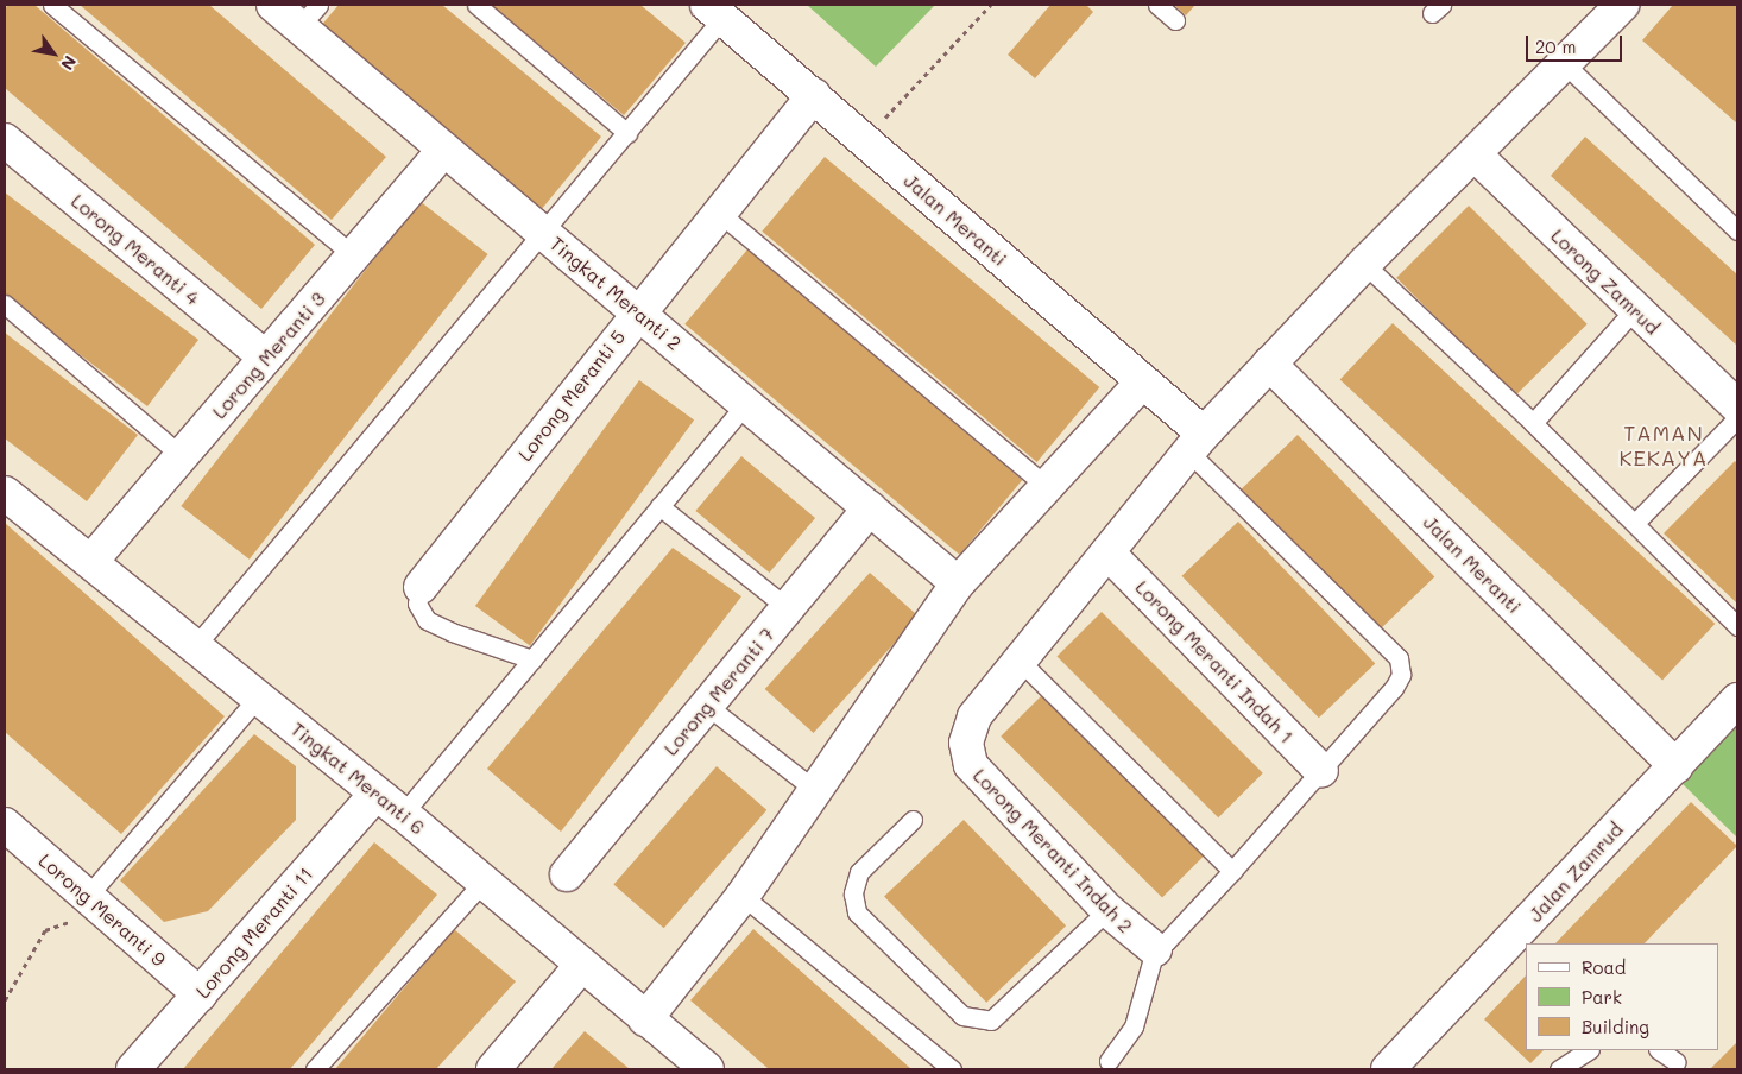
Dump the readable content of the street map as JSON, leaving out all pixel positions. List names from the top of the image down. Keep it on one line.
{"streets":{"street":["Jalan Meranti","Lorong Meranti 4","Lorong Zamrud","Tingkat Meranti 2","Lorong Meranti 3","Lorong Meranti 5","Lorong Meranti Indah 1","Lorong Meranti 7","Tingkat Meranti 6","Lorong Meranti Indah 2","Jalan Zamrud","Lorong Meranti 9","Lorong Meranti 11"]},"crossings":[["Jalan Meranti","Lorong Meranti 5"],["Jalan Meranti","Jalan Zamrud"],["Lorong Meranti 4","Lorong Meranti 3"],["Tingkat Meranti 2","Lorong Meranti 3"],["Tingkat Meranti 2","Lorong Meranti 5"],["Tingkat Meranti 2","Lorong Meranti 7"],["Lorong Meranti 3","Tingkat Meranti 6"],["Tingkat Meranti 6","Lorong Meranti 11"],["Lorong Meranti 9","Lorong Meranti 11"]],"districts":["TAMAN KEKAYA"],"legend":["Road","Park","Building"],"scale_bar":"20 m","north":"bottom right"}
